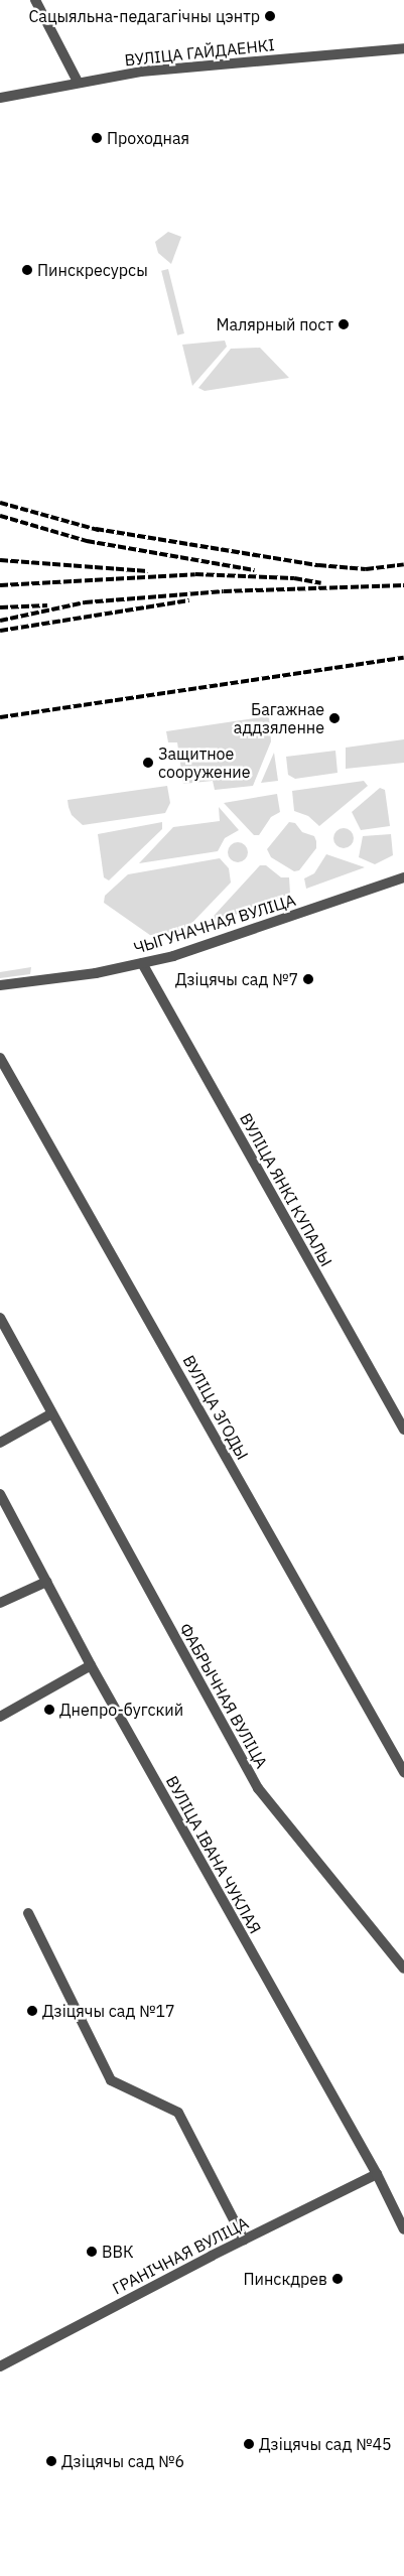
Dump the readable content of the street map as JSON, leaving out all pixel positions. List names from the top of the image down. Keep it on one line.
{"streets":{"street":["ВУЛІЦА ГАЙДАЕНКІ","ЧЫГУНАЧНАЯ ВУЛІЦА","ВУЛІЦА ЯНКІ КУПАЛЫ","ВУЛІЦА ЗГОДЫ","ФАБРЫЧНАЯ ВУЛІЦА","ВУЛІЦА ІВАНА ЧУКЛАЯ","ГРАНІЧНАЯ ВУЛІЦА"]},"crossings":[["ЧЫГУНАЧНАЯ ВУЛІЦА","ВУЛІЦА ЯНКІ КУПАЛЫ"],["ВУЛІЦА ІВАНА ЧУКЛАЯ","ГРАНІЧНАЯ ВУЛІЦА"]],"places":["Сацыяльна-педагагічны цэнтр","Проходная","Пинскресурсы","Малярный пост","Багажнае аддзяленне","Защитное сооружение","Дзіцячы сад №7","Днепро-бугский","Дзіцячы сад №17","ВВК","Пинскдрев","Дзіцячы сад №45","Дзіцячы сад №6"]}
